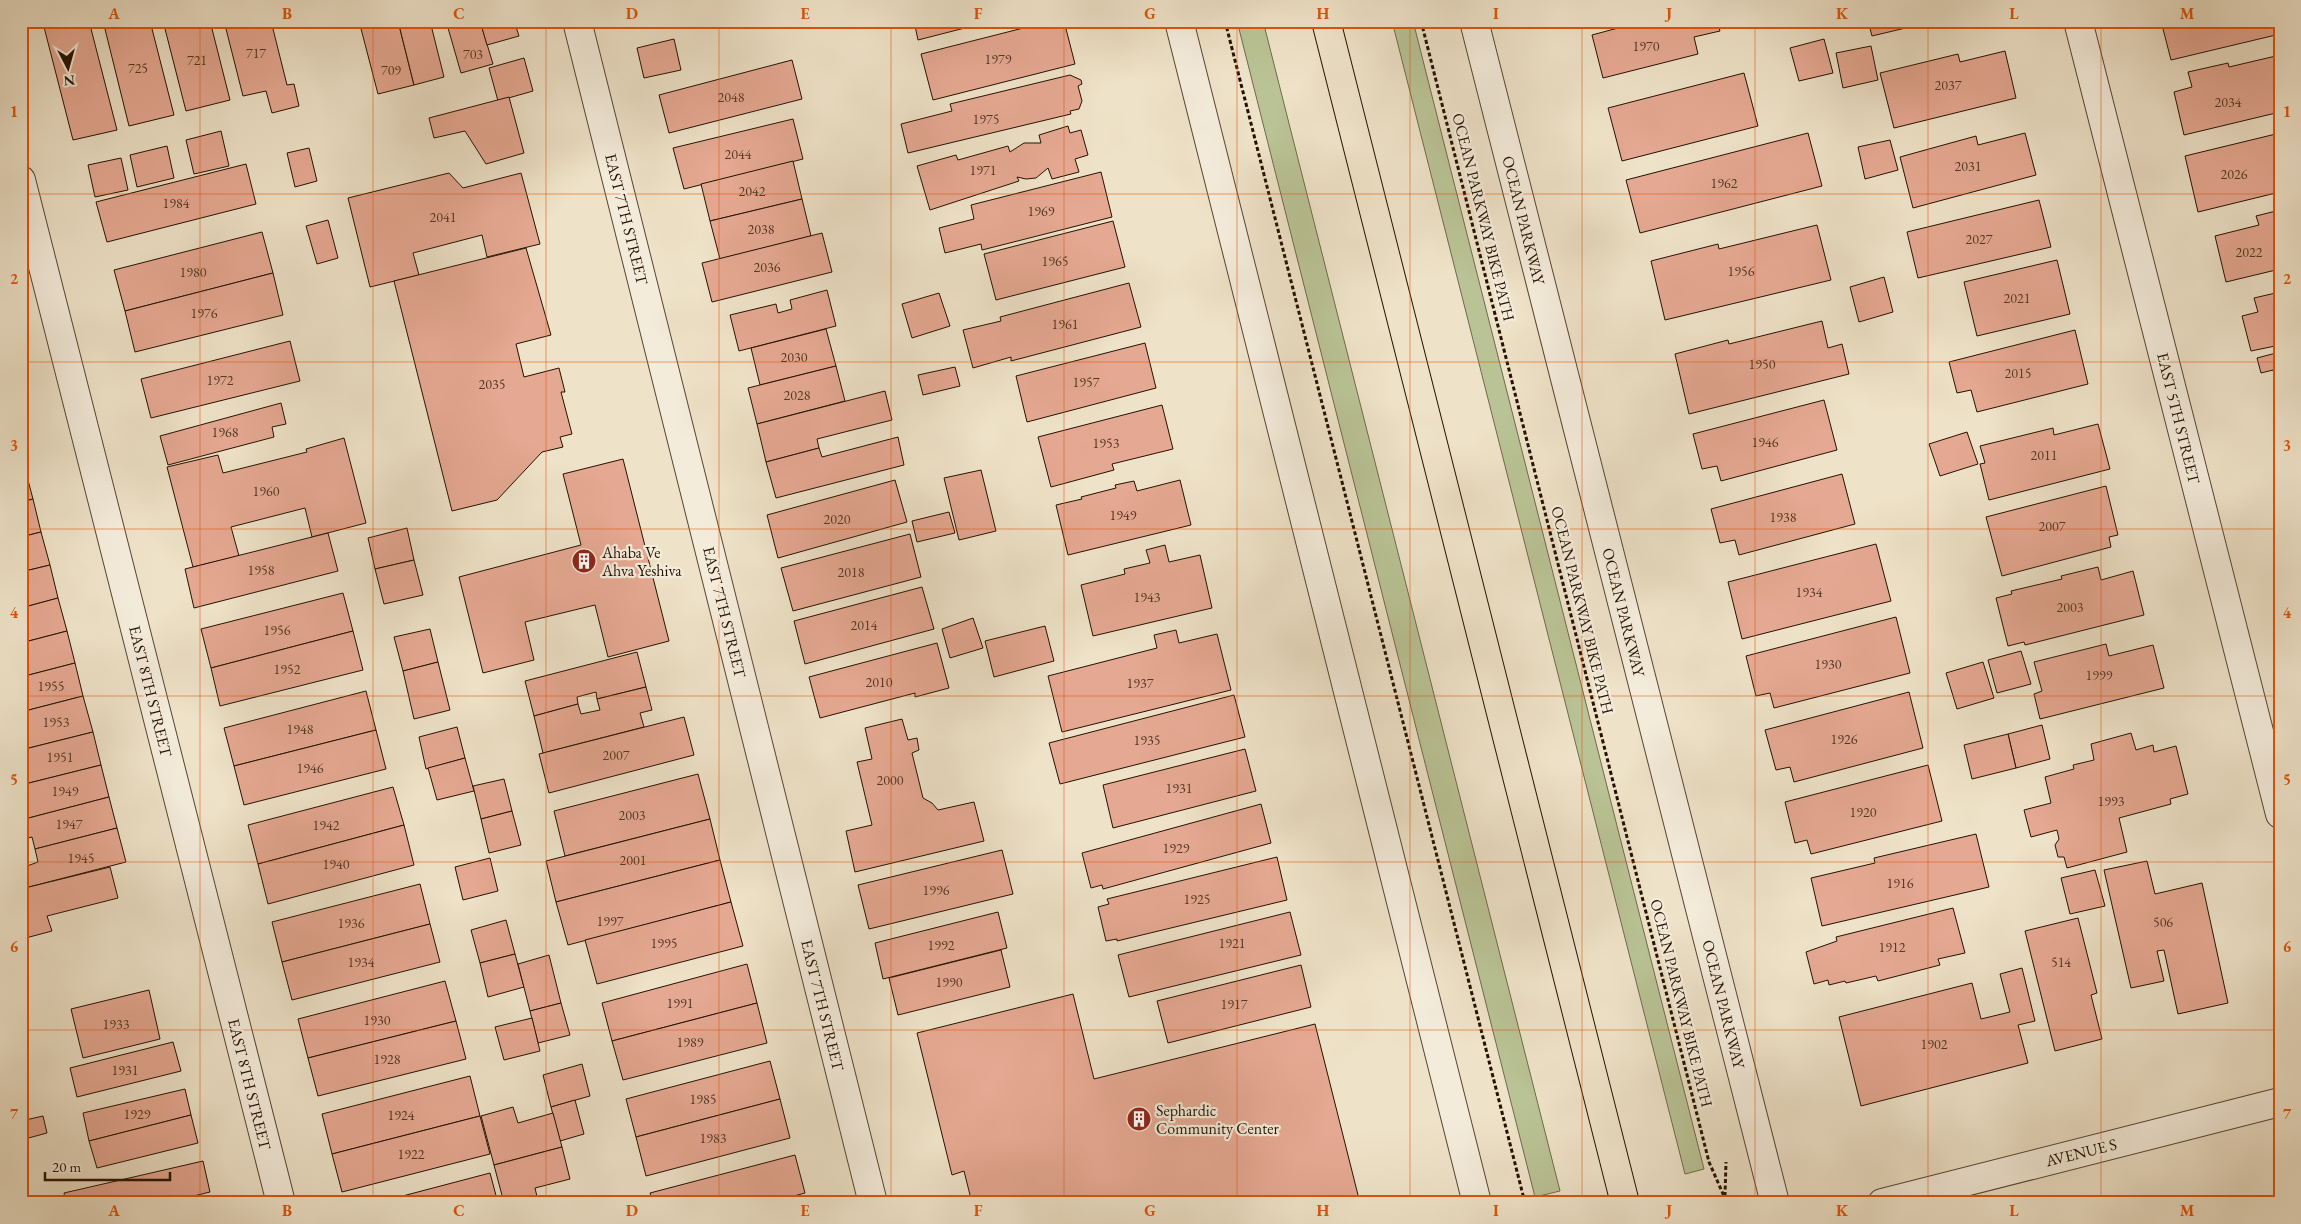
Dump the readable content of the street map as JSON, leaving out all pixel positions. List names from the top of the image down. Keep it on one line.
{"streets":{"street":["EAST 7TH STREET","OCEAN PARKWAY","EAST 5TH STREET","EAST 8TH STREET","AVENUE S"],"path":["OCEAN PARKWAY BIKE PATH"]},"places":{"building":["Ahaba Ve Ahva Yeshiva","Sephardic Community Center"]},"house_numbers":["1970","717","703","1979","721","725","709","2037","2048","2034","1975","2044","2031","1971","2026","1962","2042","1984","1969","2041","2038","2027","2022","1965","2036","1956","1980","2021","1976","1961","2030","1950","2015","1972","1957","2035","2028","1968","1946","1953","2011","1960","1949","1938","2020","2007","1958","2018","1934","1943","2003","2014","1956","1930","1952","1999","2010","1937","1955","1953","1948","1926","1935","2007","1951","1946","2000","1931","1949","1993","1920","2003","1947","1942","1929","1945","2001","1940","1916","1996","1925","1997","506","1936","1995","1921","1992","1912","1934","514","1990","1991","1917","1930","1933","1989","1902","1928","1931","1985","1929","1924","1983","1922"],"scale_bar":"20 m","north":"bottom","grid":{"columns":["A","B","C","D","E","F","G","H","I","J","K","L","M"],"rows":["1","2","3","4","5","6","7"]}}
